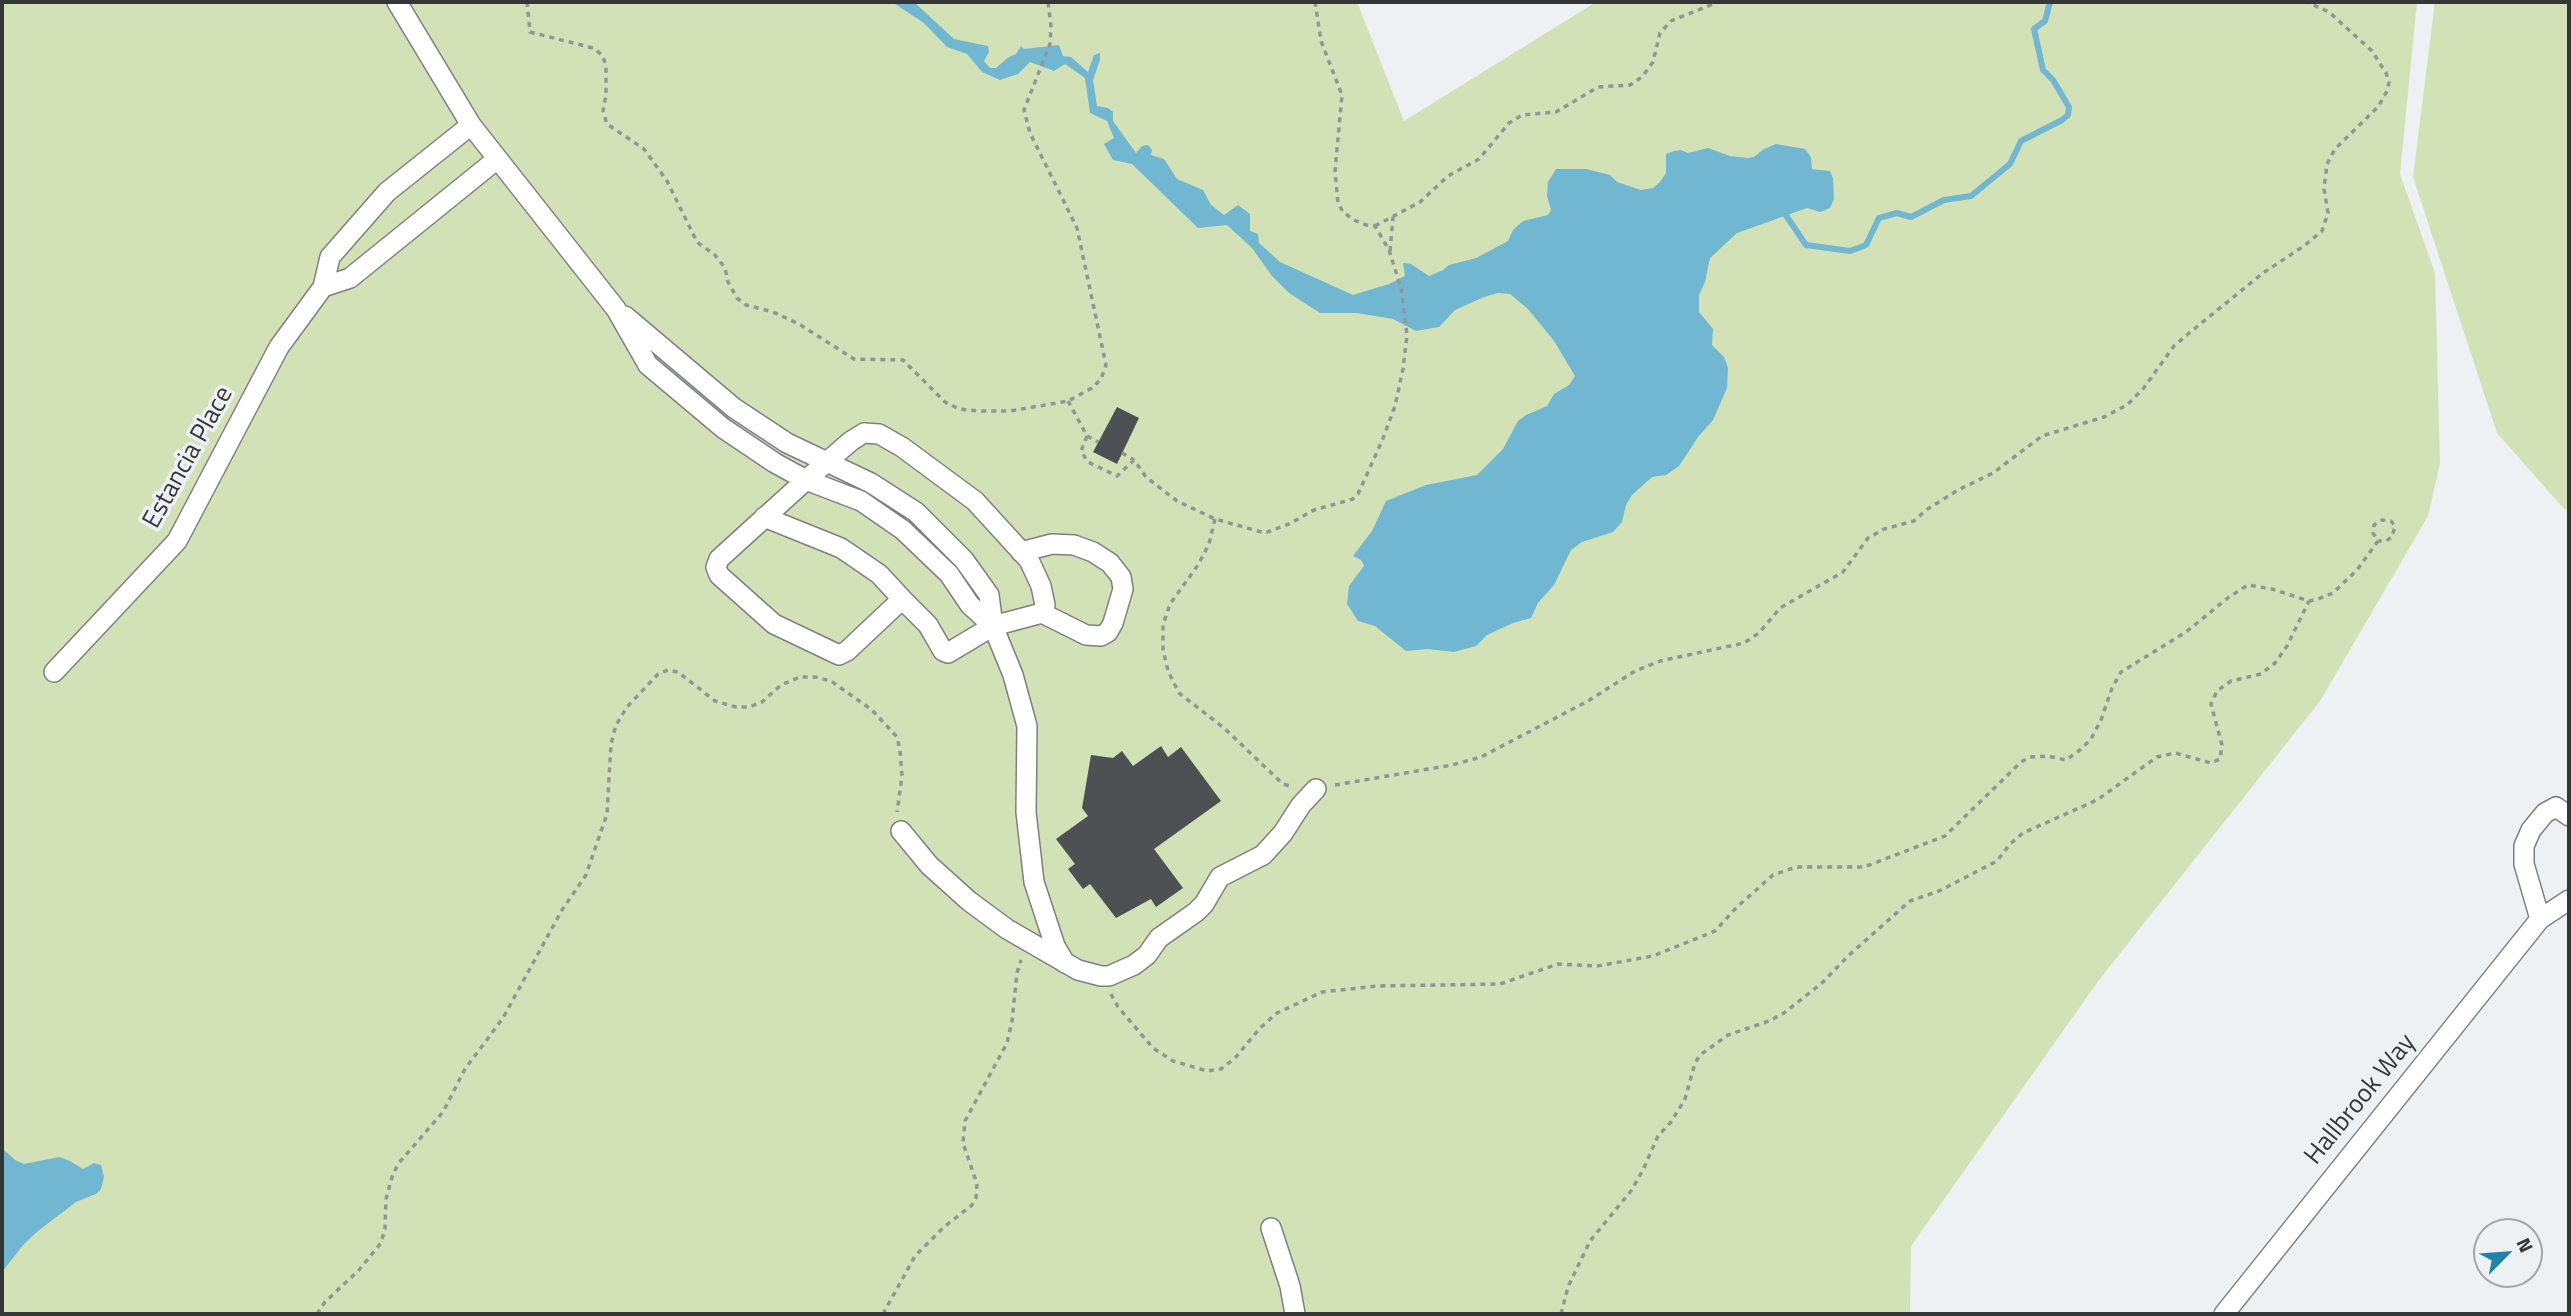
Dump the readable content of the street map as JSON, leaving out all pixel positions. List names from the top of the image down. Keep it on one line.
{"streets":{"street":["Estancia Place","Hallbrook Way"]},"north":"top right"}
